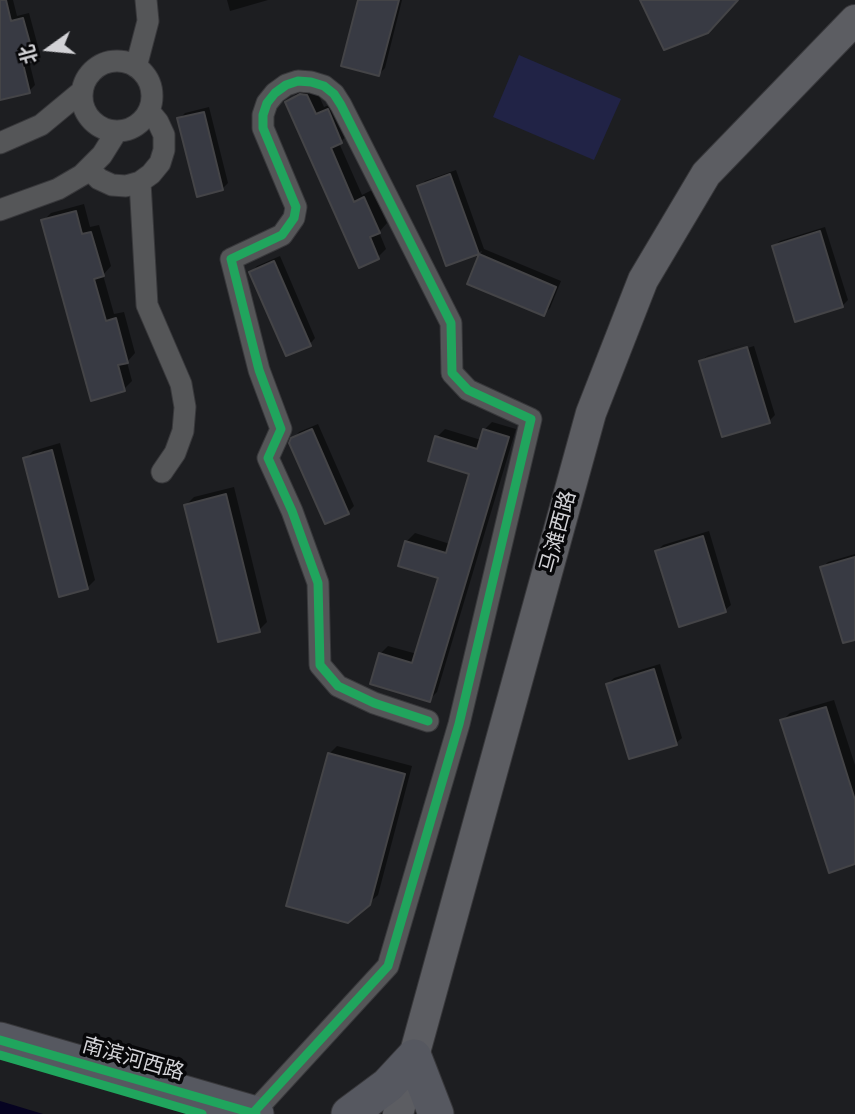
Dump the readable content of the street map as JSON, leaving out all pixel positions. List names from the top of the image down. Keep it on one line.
{"streets":{"highway":["南滨河西路"],"main road":["马滩西路"]},"north":"left"}
